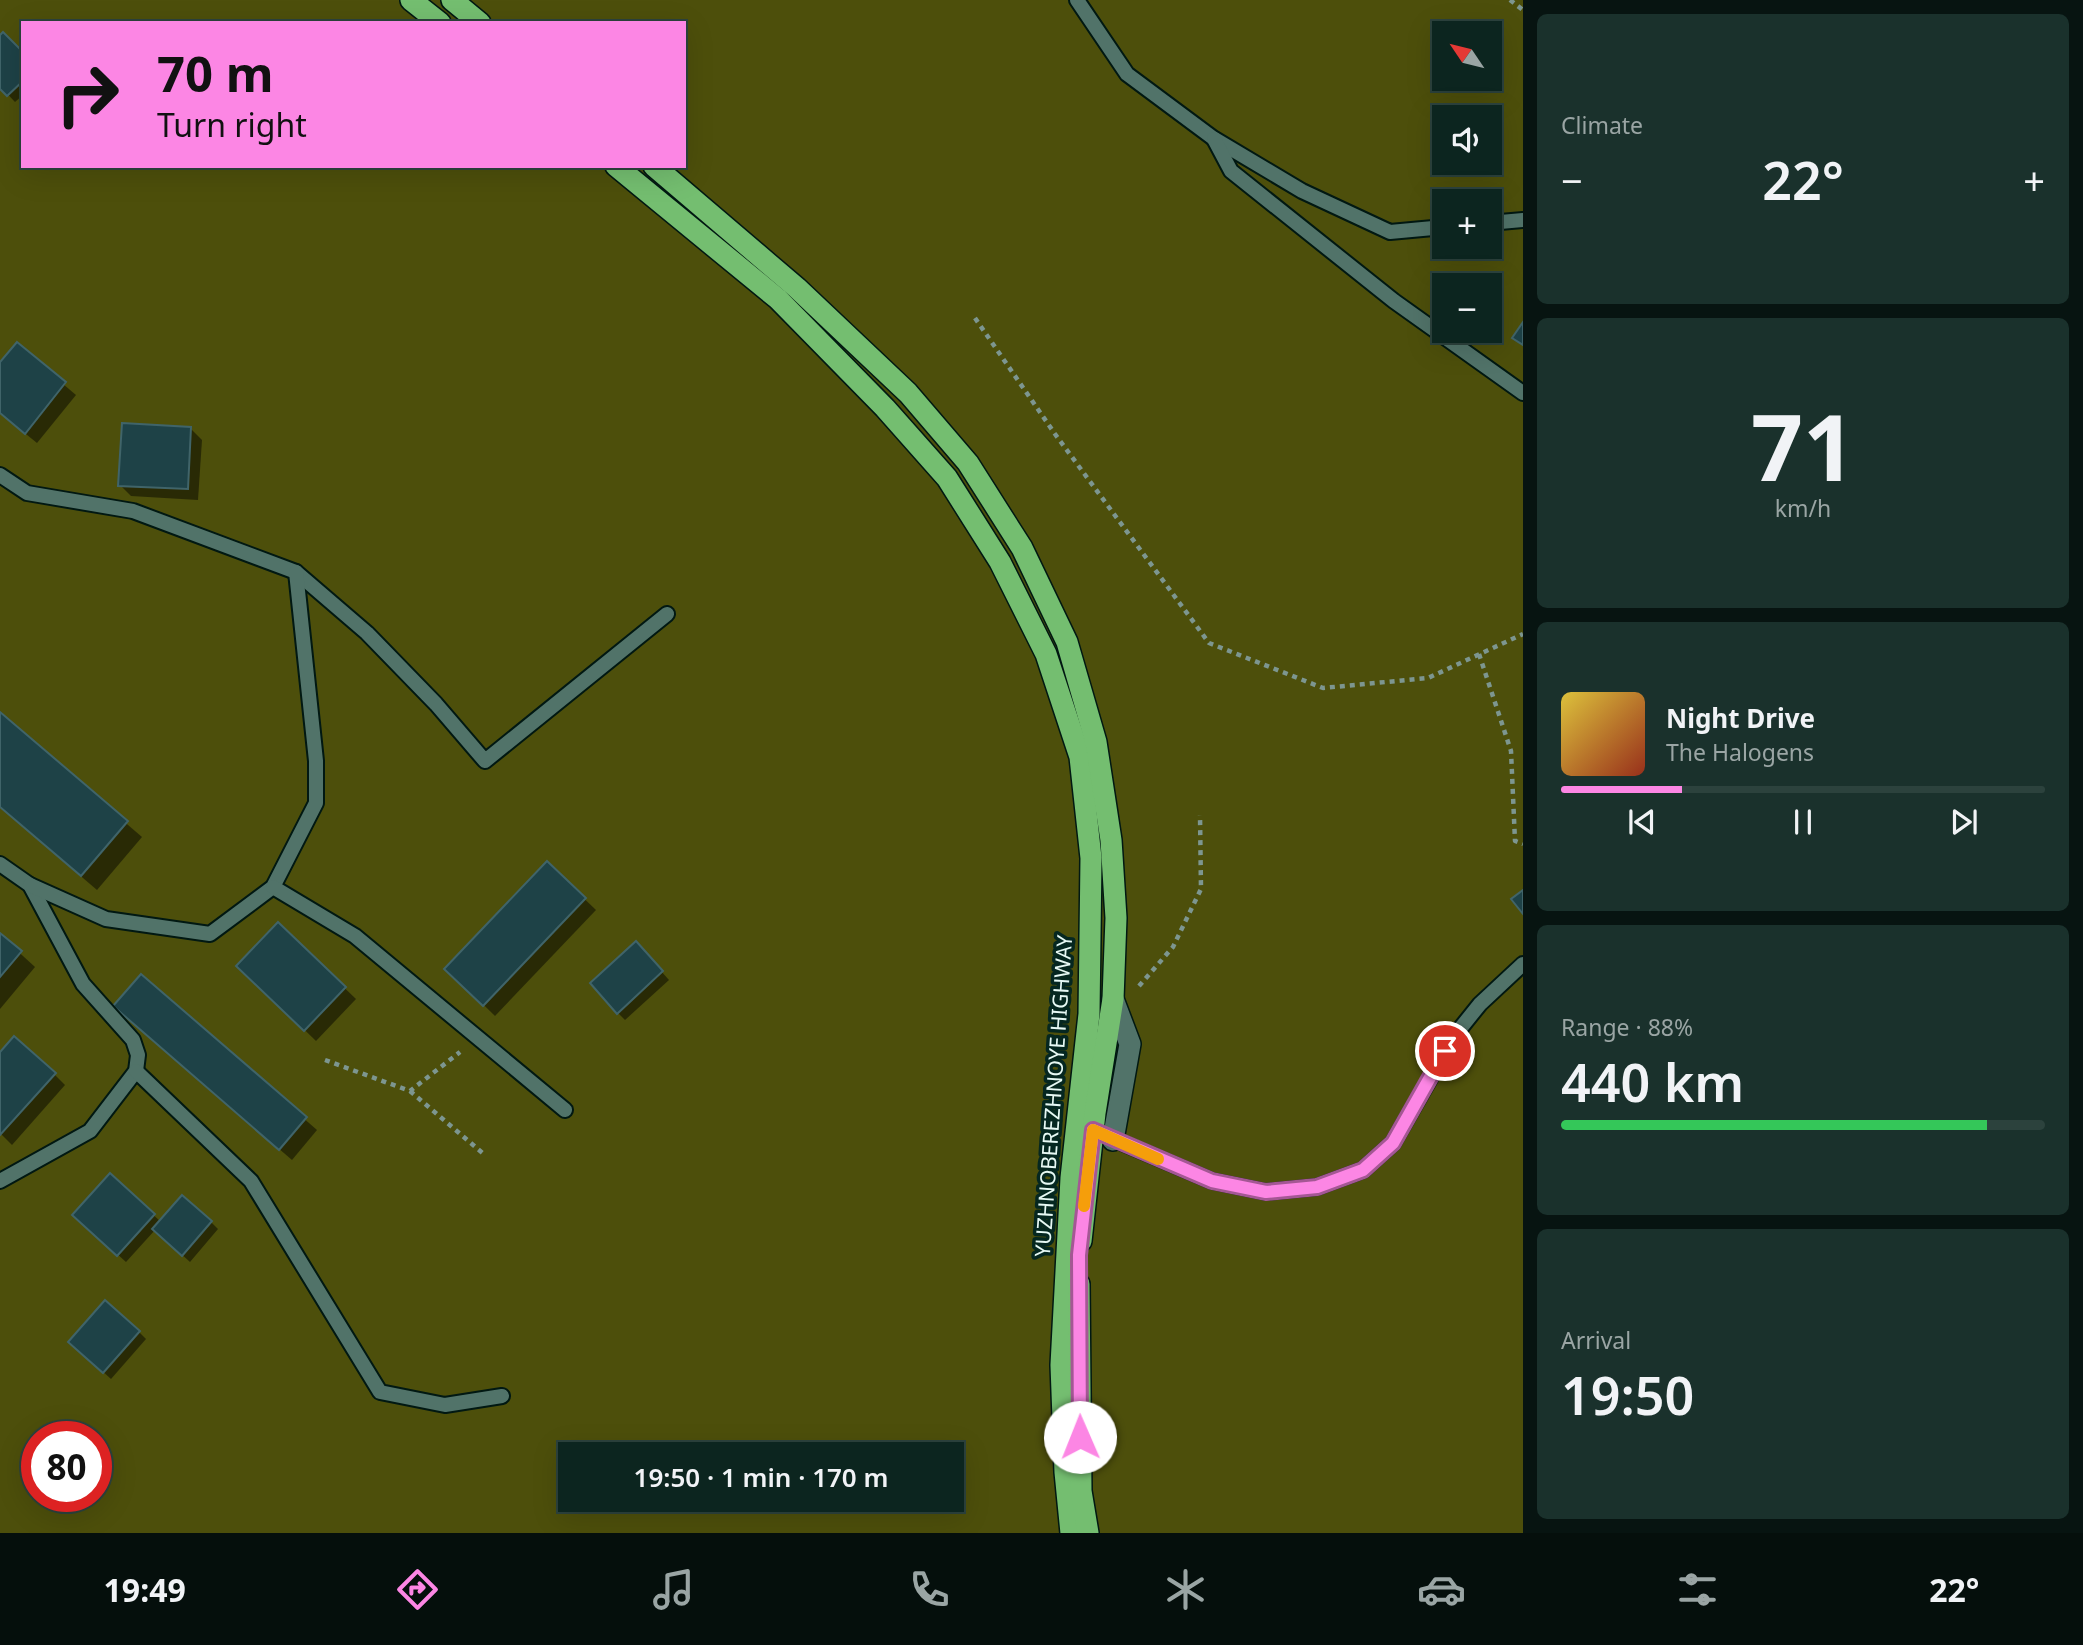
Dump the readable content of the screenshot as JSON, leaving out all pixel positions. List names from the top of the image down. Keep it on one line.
{"streets":{"highway":["YUZHNOBEREZHNOYE HIGHWAY"]},"north":"top left","page":{"tile":["Climate",["71","km/h"],["Range · 88%","440 km"],["Arrival","19:50"]],"map_buttons":["+","−"],"turn":["70 m","Turn right"],"heat":["−","22°","+"],"song":["Night Drive","The Halogens"],"limit":"80","trip":"19:50 · 1 min · 170 m","tabs":["19:49","22°"]}}
